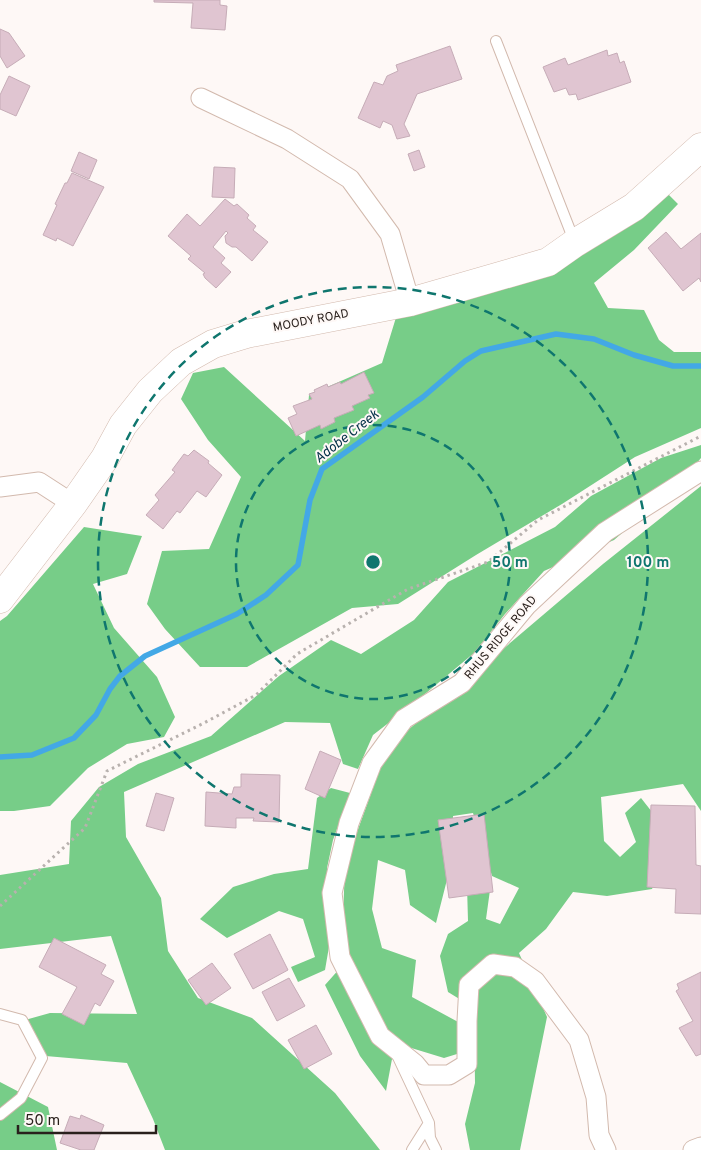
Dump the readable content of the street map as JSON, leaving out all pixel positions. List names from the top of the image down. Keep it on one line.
{"streets":{"street":["MOODY ROAD","RHUS RIDGE ROAD"]},"water":["Adobe Creek"],"scale_bar":"50 m","rings":["50 m","100 m"]}
